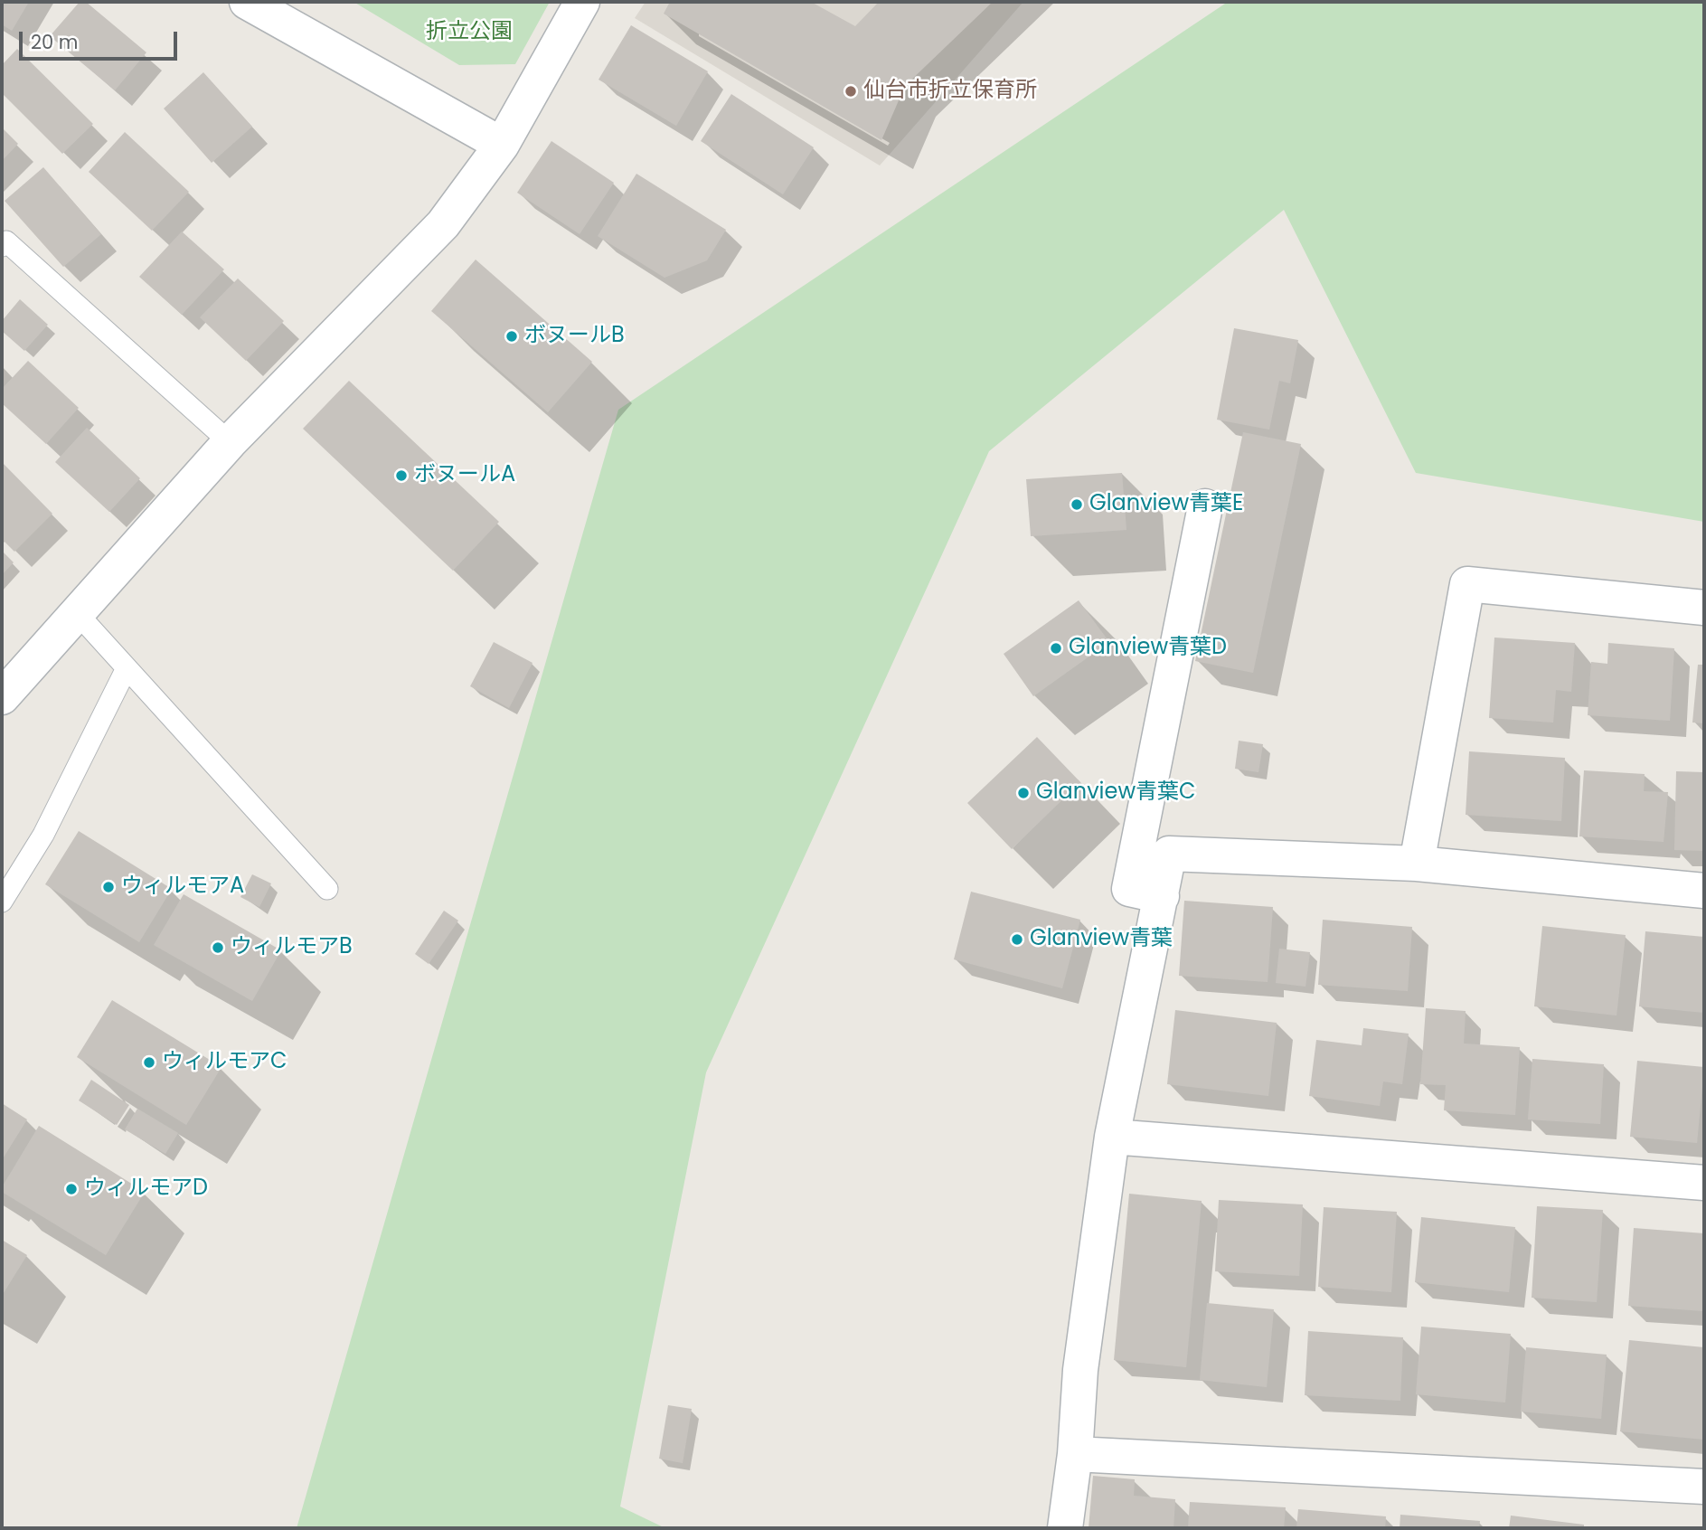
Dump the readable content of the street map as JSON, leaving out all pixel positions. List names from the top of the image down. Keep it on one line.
{"parks":["折立公園"],"places":["仙台市折立保育所","ボヌールB","ボヌールA","Glanview青葉E","Glanview青葉D","Glanview青葉C","ウィルモアA","Glanview青葉","ウィルモアB","ウィルモアC","ウィルモアD"],"scale_bar":"20 m"}
